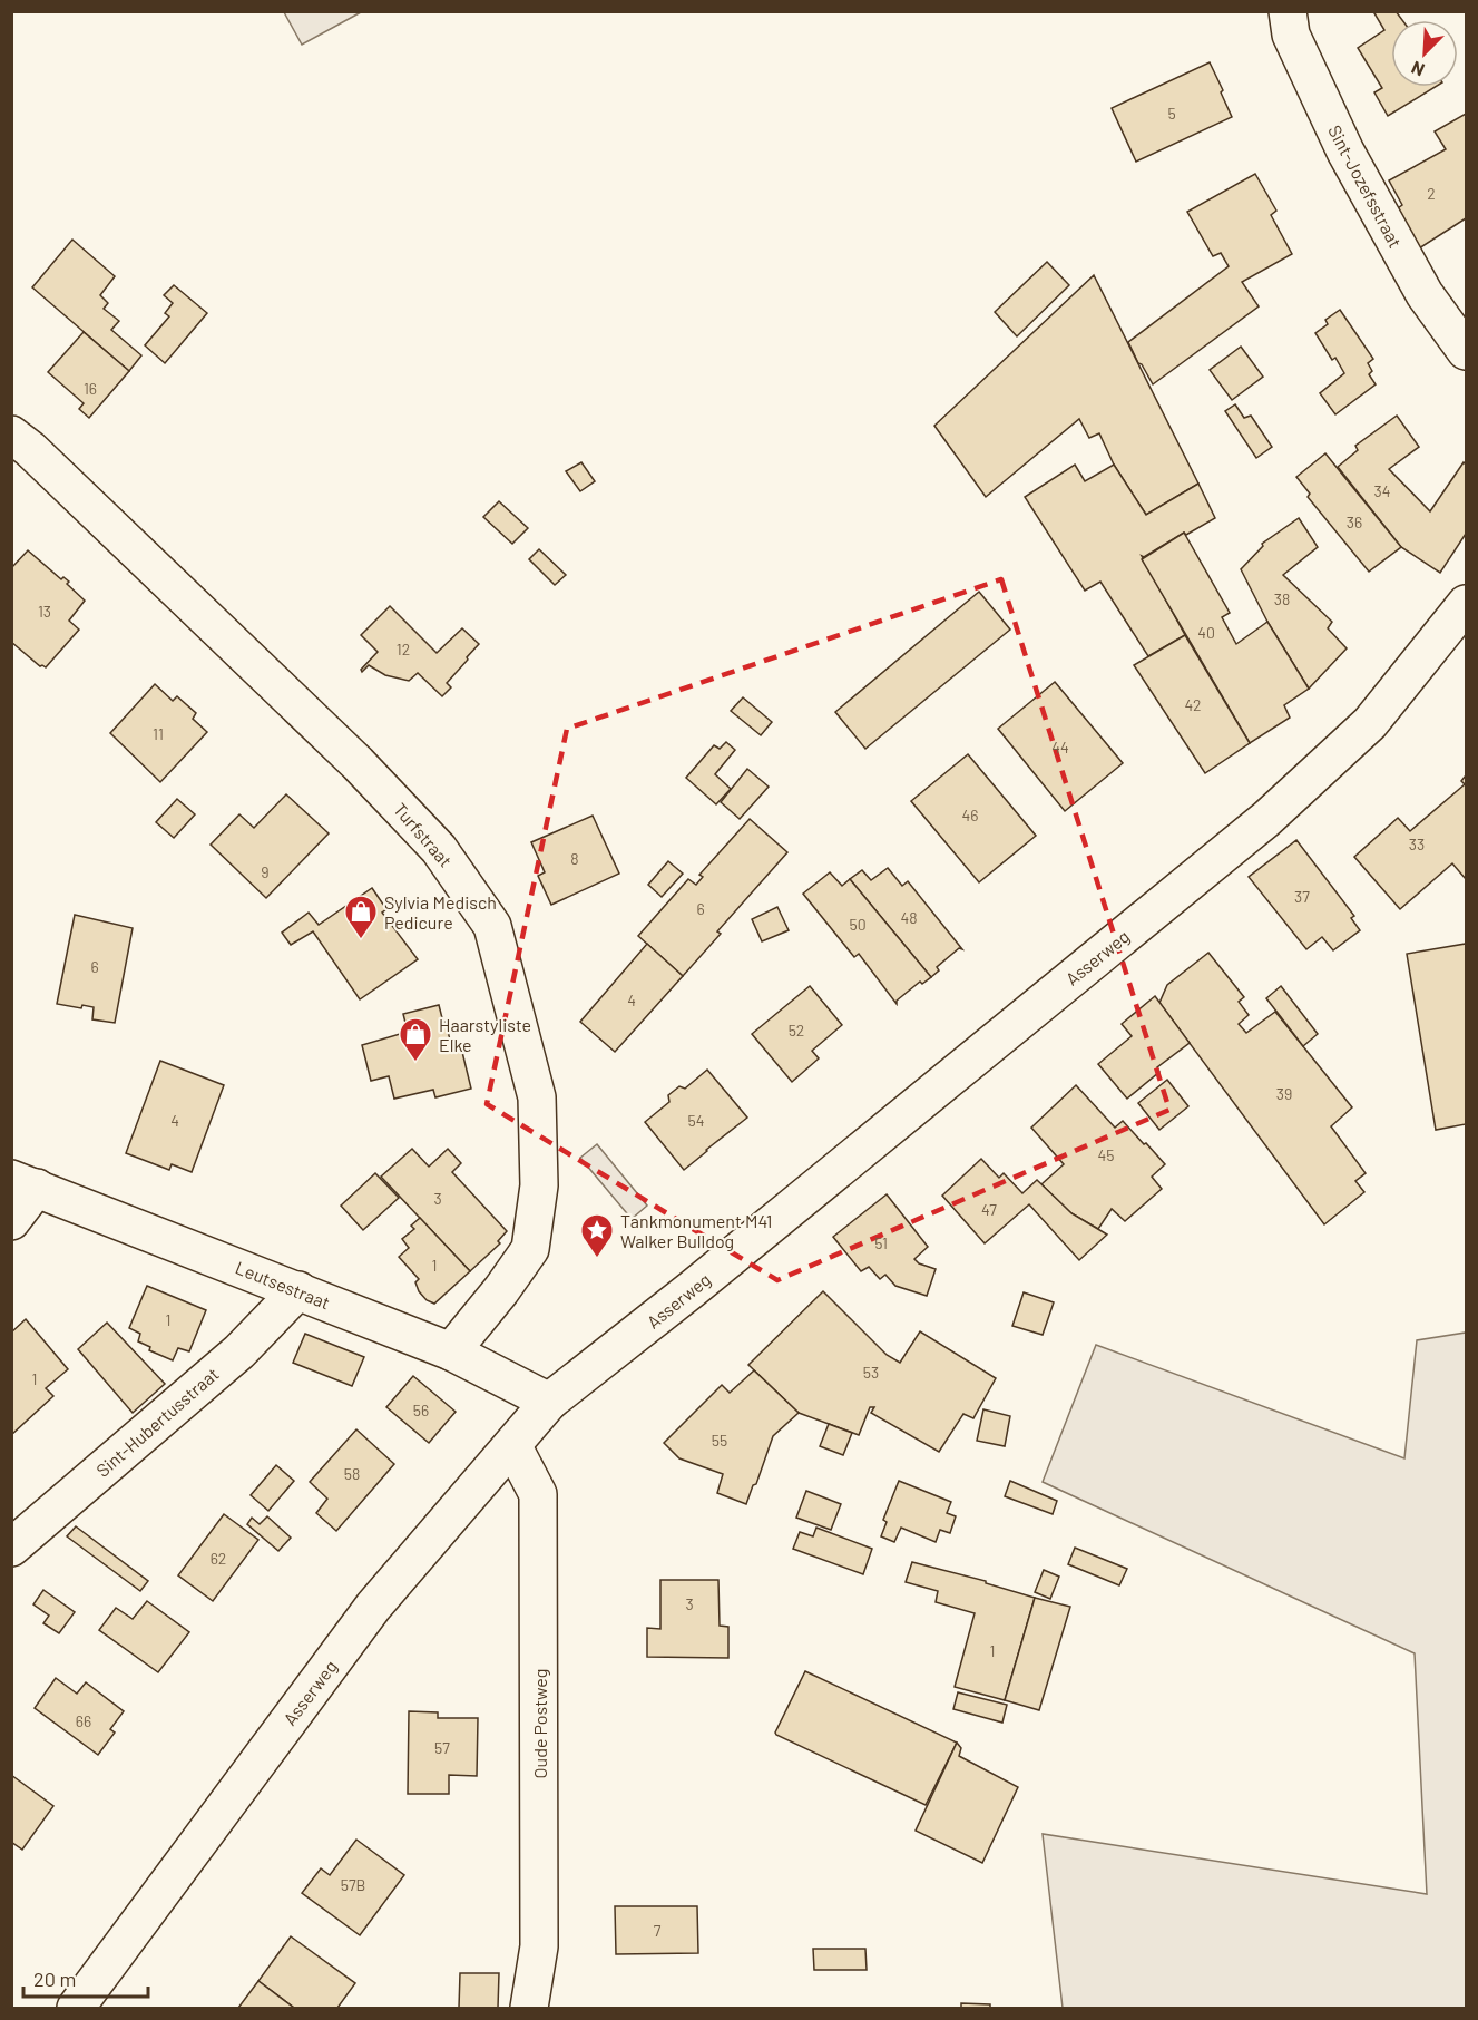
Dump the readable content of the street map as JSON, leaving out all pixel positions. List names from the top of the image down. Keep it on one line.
{"streets":{"street":["Sint-Jozefsstraat","Turfstraat","Asserweg","Leutsestraat","Sint-Hubertusstraat","Oude Postweg"]},"crossings":[["Turfstraat","Leutsestraat"],["Asserweg","Leutsestraat"],["Asserweg","Oude Postweg"],["Leutsestraat","Sint-Hubertusstraat"]],"places":{"shop":["Sylvia Medisch Pedicure","Haarstyliste Elke"],"place":["Tankmonument M41 Walker Bulldog"]},"house_numbers":["5","2","16","34","36","38","13","40","12","42","11","44","46","33","8","9","37","6","48","50","6","4","52","39","4","54","45","3","47","51","1","1","53","1","56","55","58","62","3","1","66","57","57B","7"],"scale_bar":"20 m","north":"bottom left"}
